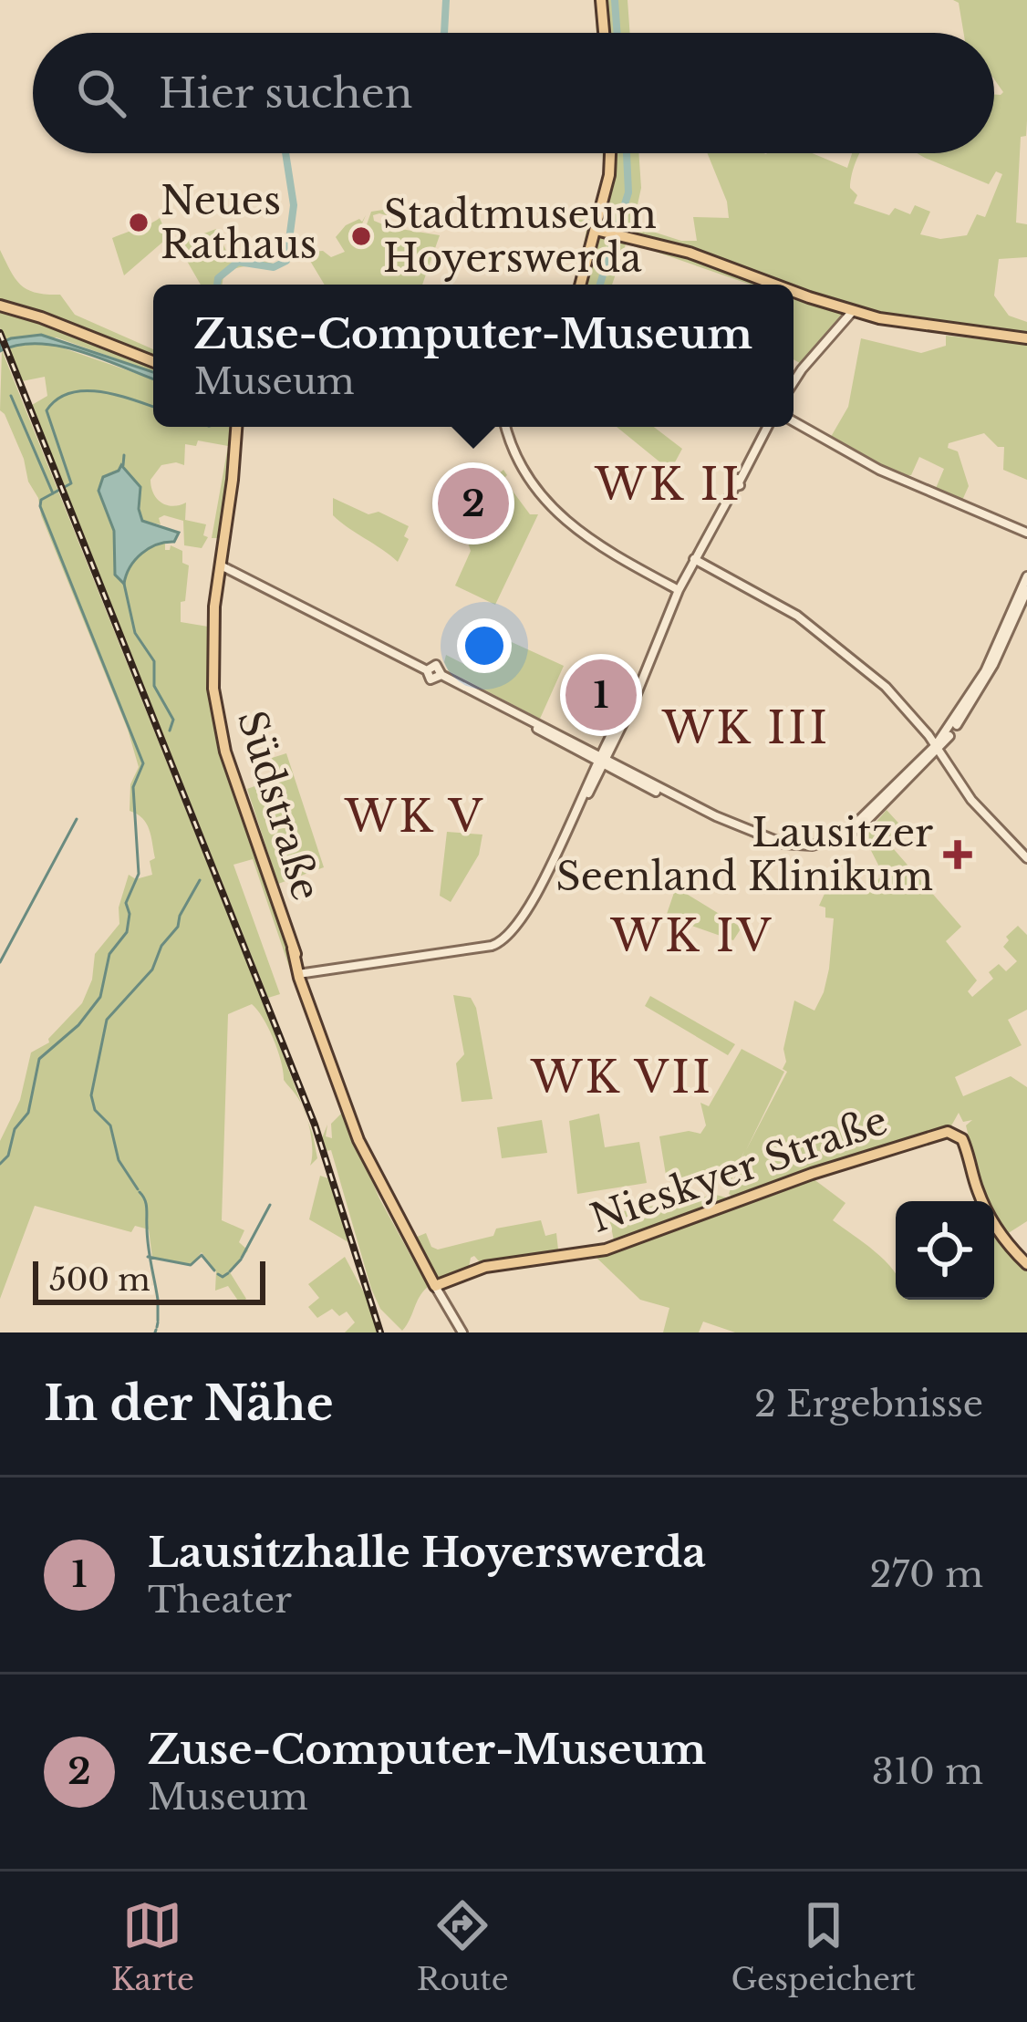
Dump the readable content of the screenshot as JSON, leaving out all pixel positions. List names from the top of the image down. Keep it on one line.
{"streets":{"main road":["Südstraße","Nieskyer Straße"]},"crossings":[["Südstraße","Nieskyer Straße"]],"districts":["WK II","WK III","WK V","WK IV","WK VII"],"places":{"other":["Neues Rathaus","Stadtmuseum Hoyerswerda"],"health":["Lausitzer Seenland Klinikum"]},"scale_bar":"500 m","page":{"search":"Hier suchen","popup":["Zuse-Computer-Museum","Museum"],"pins":["2","1"],"scale":"500 m","heading":["In der Nähe","2 Ergebnisse"],"list":[{"mark":"1","name":"Lausitzhalle Hoyerswerda","note":"Theater","value":"270 m"},{"mark":"2","name":"Zuse-Computer-Museum","note":"Museum","value":"310 m"}],"nav":["Karte","Route","Gespeichert"]}}
